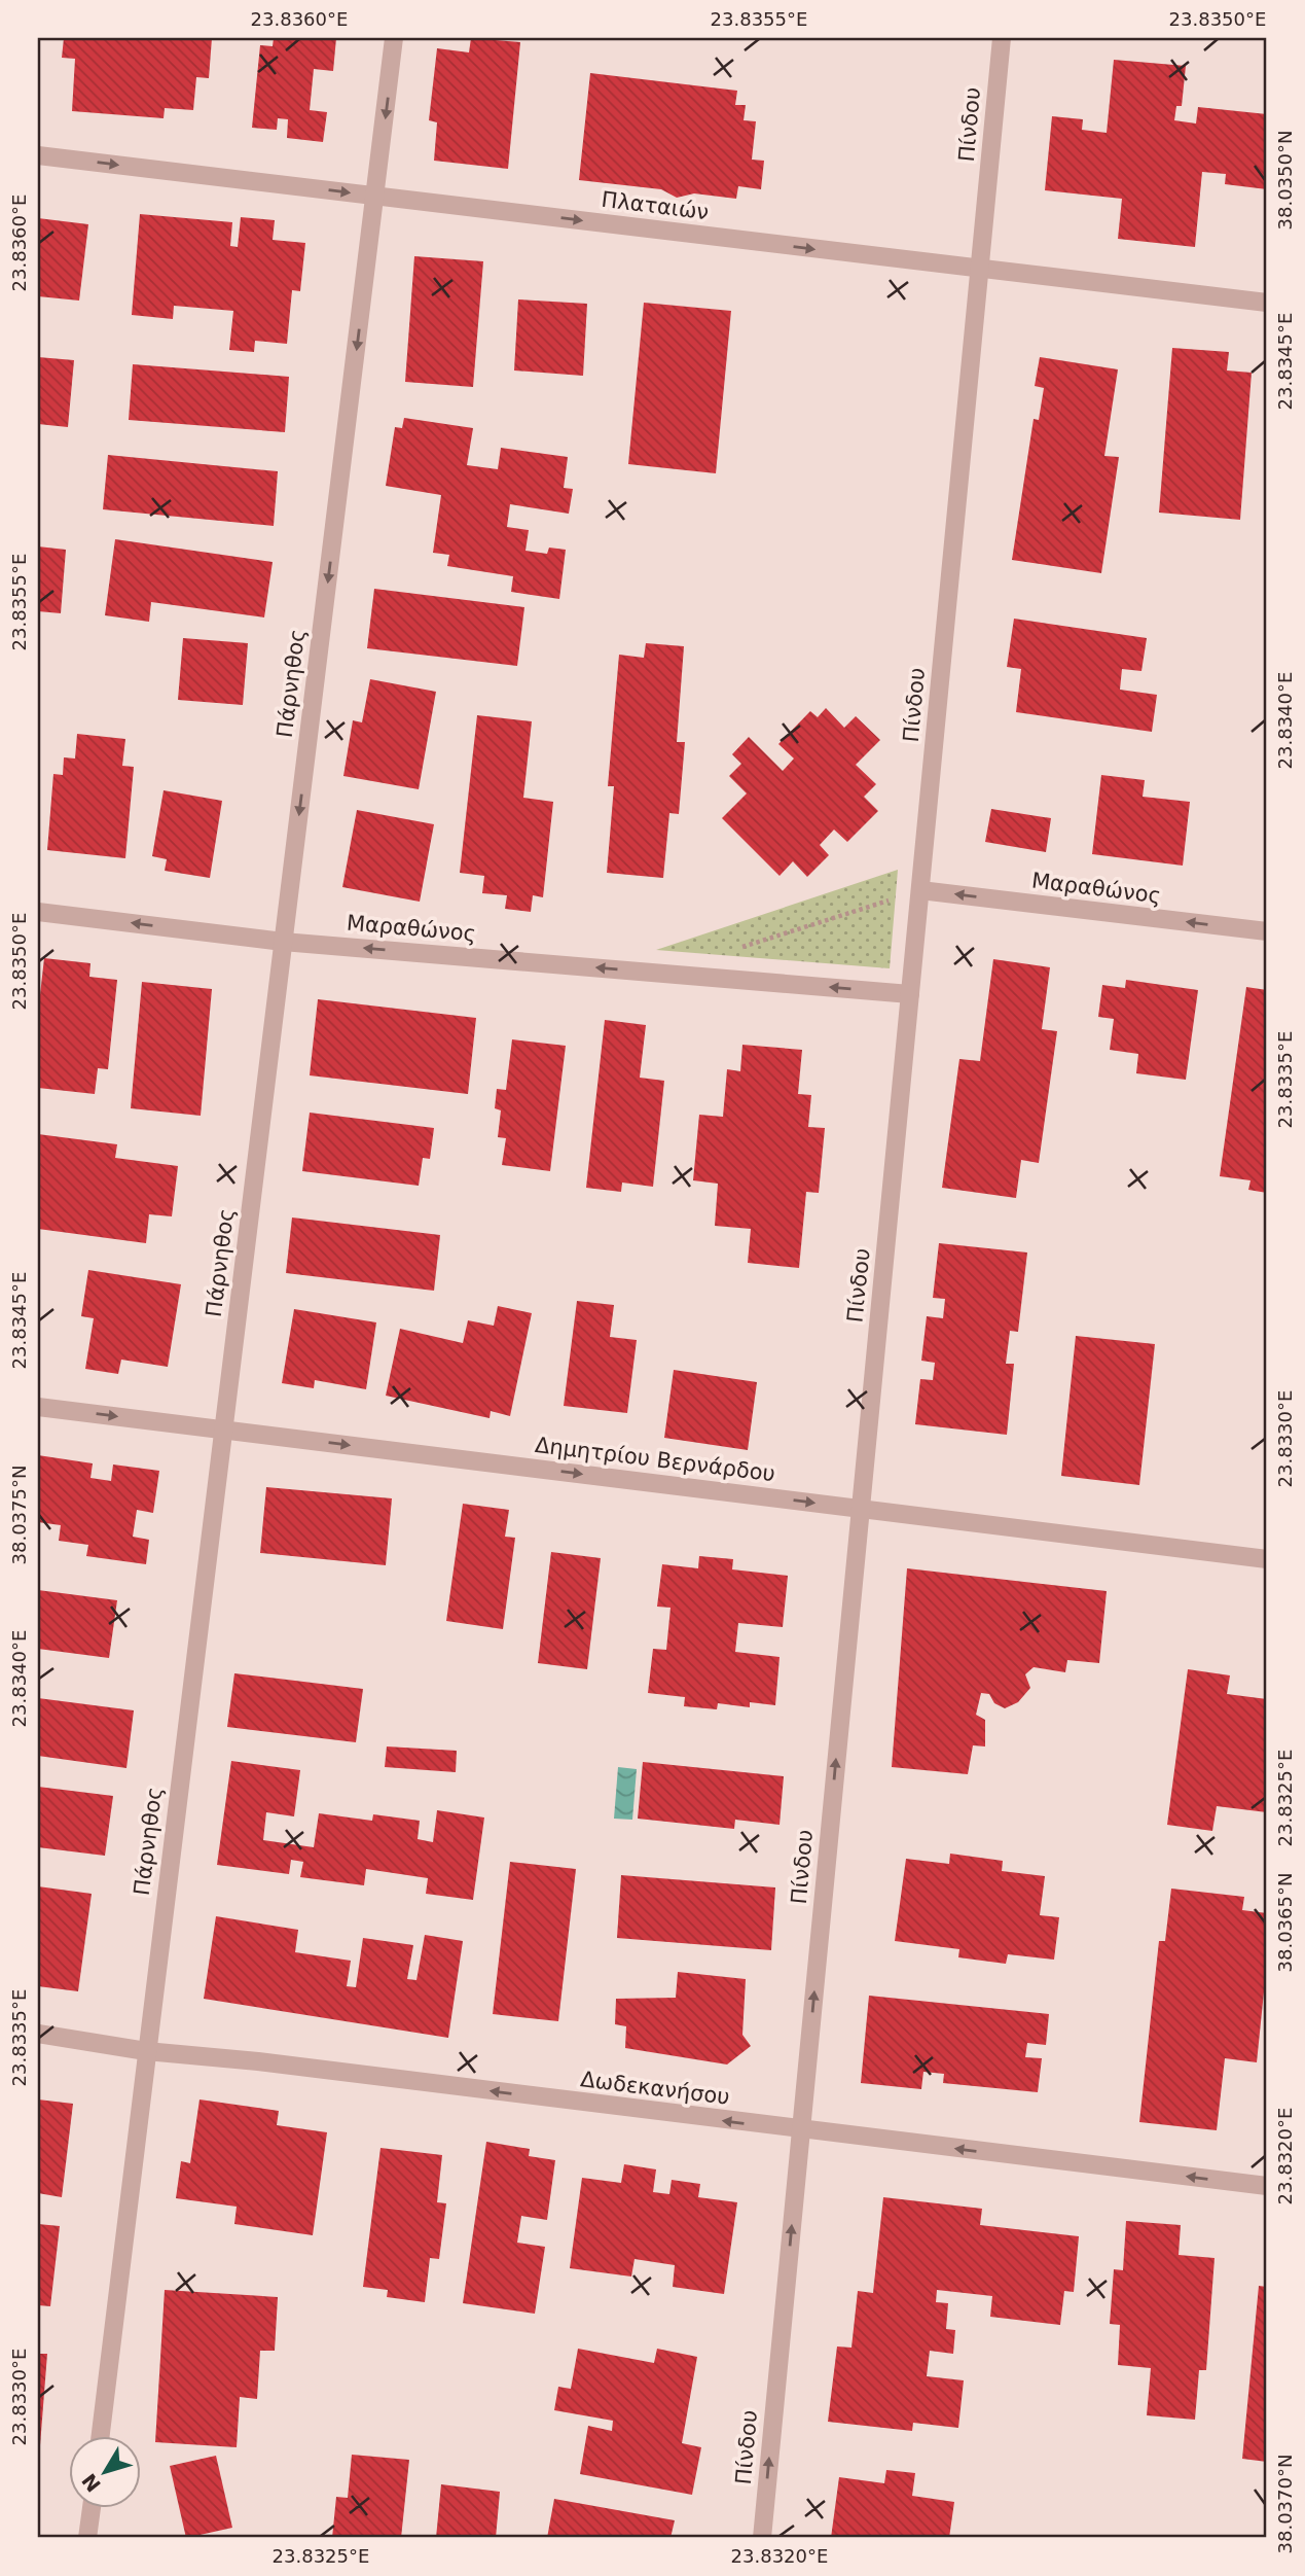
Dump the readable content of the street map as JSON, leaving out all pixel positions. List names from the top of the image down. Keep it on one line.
{"streets":{"street":["Πίνδου","Πλαταιών","Πάρνηθος","Μαραθώνος","Δημητρίου Βερνάρδου","Δωδεκανήσου"]},"crossings":[["Πίνδου","Πλαταιών"],["Πίνδου","Μαραθώνος"],["Πίνδου","Δημητρίου Βερνάρδου"],["Πίνδου","Δωδεκανήσου"],["Πλαταιών","Πάρνηθος"],["Πάρνηθος","Μαραθώνος"],["Πάρνηθος","Δημητρίου Βερνάρδου"],["Πάρνηθος","Δωδεκανήσου"]],"one_way":["Πίνδου","Πλαταιών","Πάρνηθος","Μαραθώνος","Δημητρίου Βερνάρδου","Δωδεκανήσου"],"north":"bottom left","coordinates":["23.8360°E","23.8355°E","23.8350°E","38.0350°N","23.8345°E","23.8340°E","23.8335°E","23.8330°E","38.0375°N","23.8325°E","38.0365°N","23.8320°E","38.0370°N"]}
